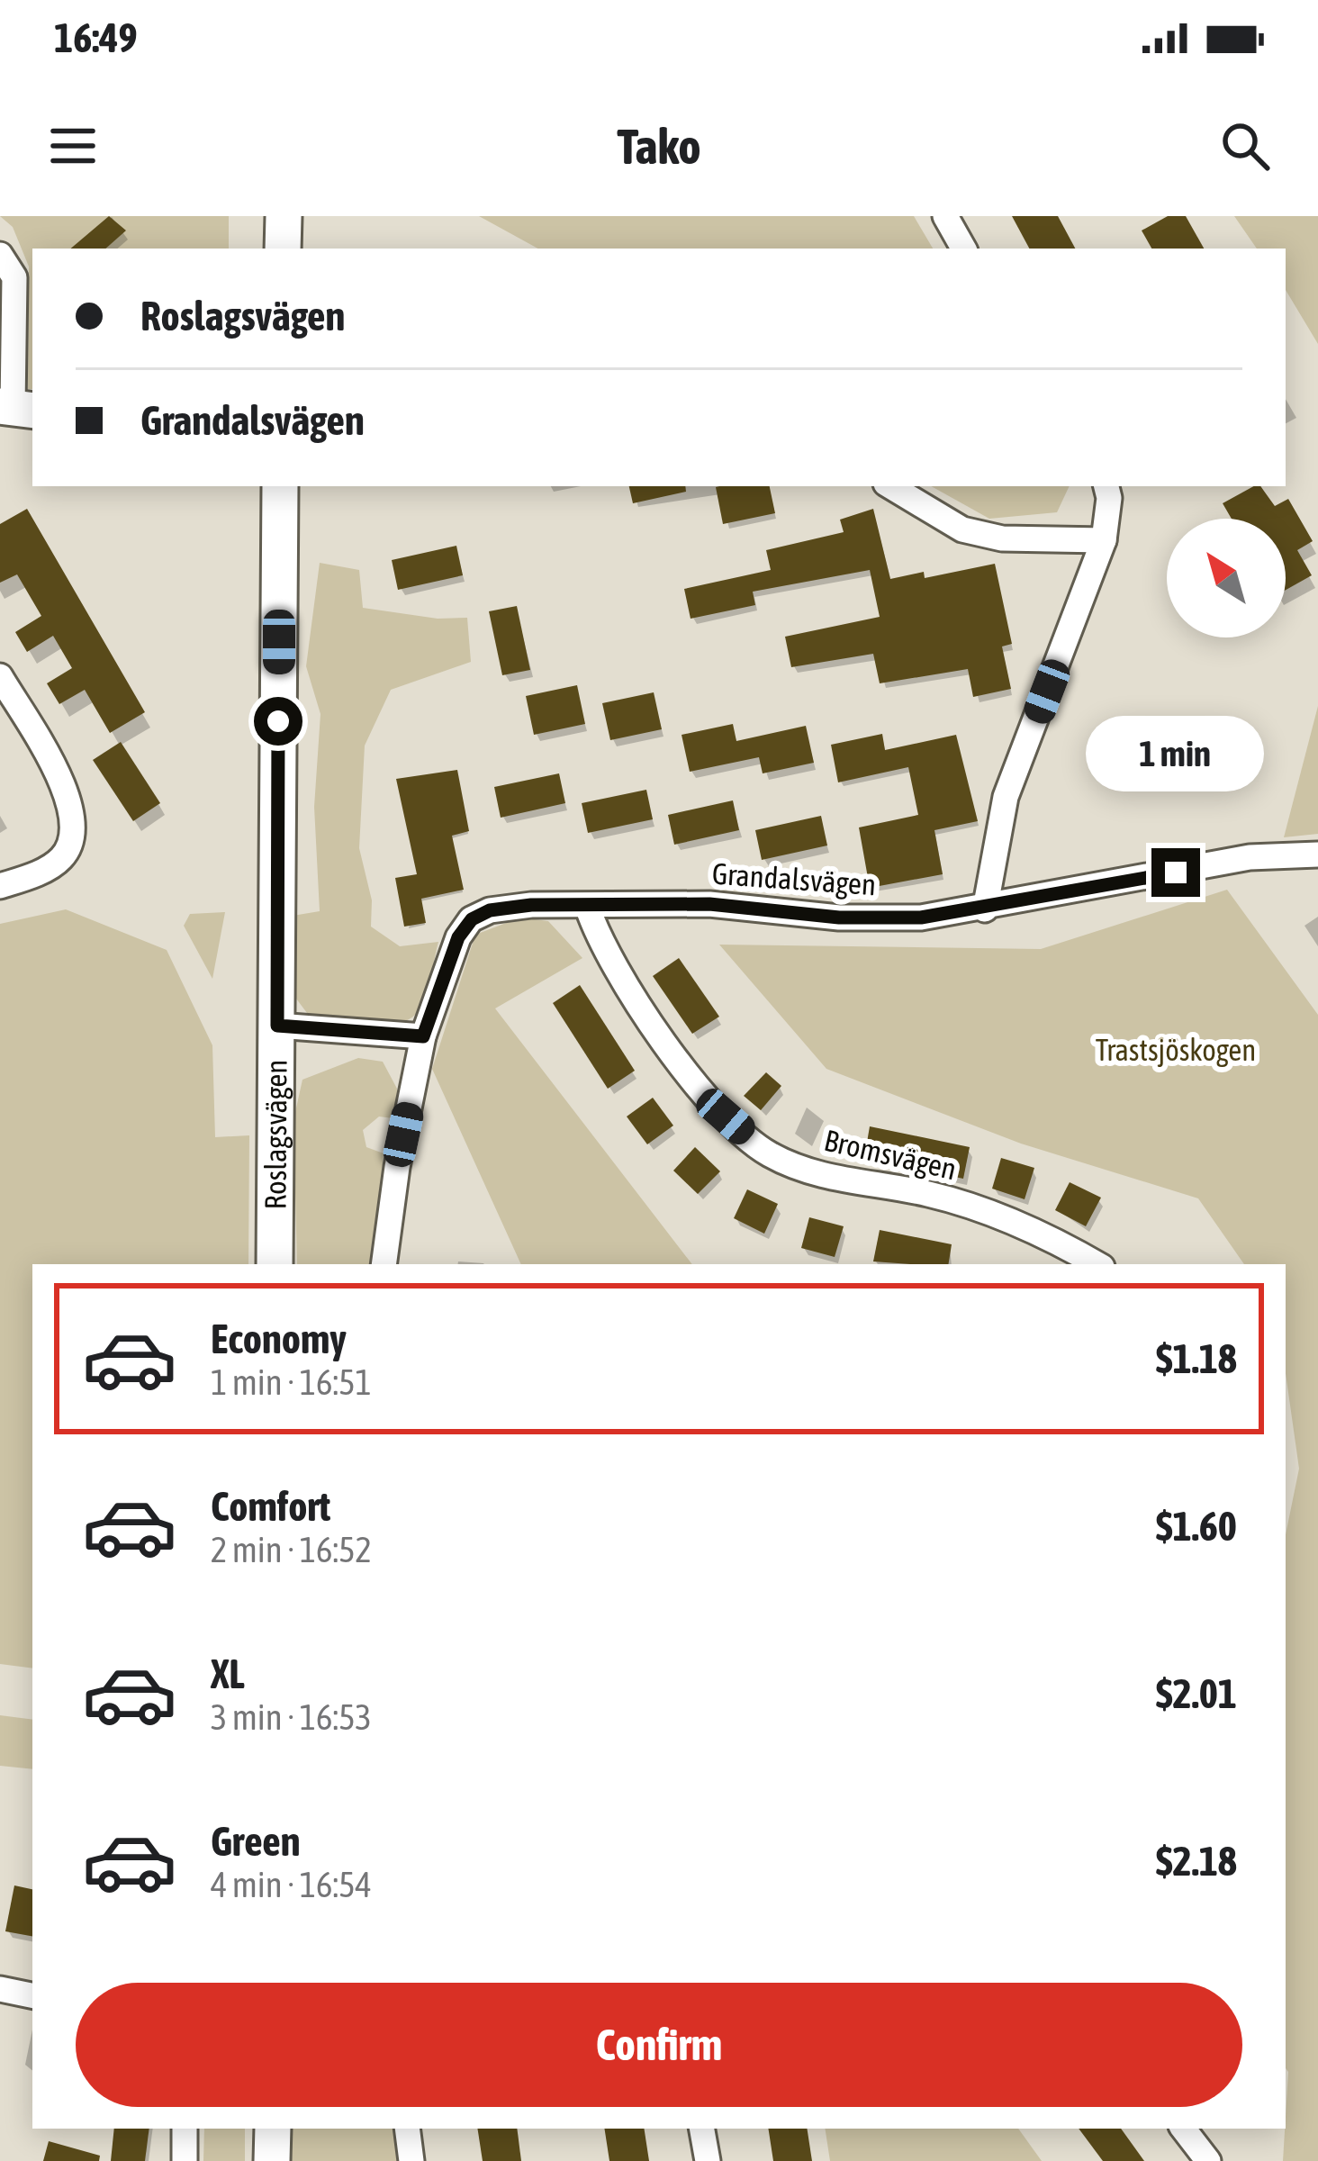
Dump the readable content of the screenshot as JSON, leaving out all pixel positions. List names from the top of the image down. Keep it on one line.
{"streets":{"main road":["Roslagsvägen"],"street":["Grandalsvägen","Bromsvägen"]},"crossings":[["Grandalsvägen","Bromsvägen"]],"parks":["Trastsjöskogen"],"north":"top left","page":{"status":"16:49","header":"Tako","banner":["Roslagsvägen","Grandalsvägen"],"bubble":"1 min","list":[{"name":"Economy","note":"1 min · 16:51","value":"$1.18"},{"name":"Comfort","note":"2 min · 16:52","value":"$1.60"},{"name":"XL","note":"3 min · 16:53","value":"$2.01"},{"name":"Green","note":"4 min · 16:54","value":"$2.18"}],"buttons":"Confirm"}}
